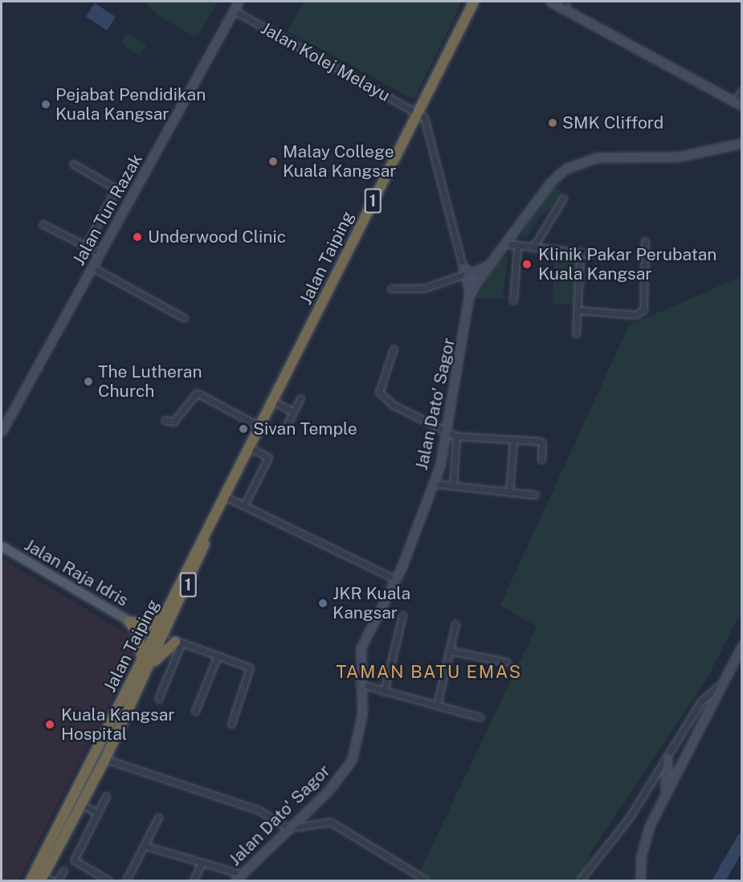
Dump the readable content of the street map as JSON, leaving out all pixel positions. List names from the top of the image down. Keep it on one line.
{"streets":{"highway":["1","Jalan Taiping"],"main road":["Jalan Tun Razak","Jalan Dato' Sagor","Jalan Raja Idris"],"street":["Jalan Kolej Melayu"]},"crossings":[["Jalan Kolej Melayu","Jalan Tun Razak"],["Jalan Kolej Melayu","Jalan Taiping"],["Jalan Taiping","Jalan Raja Idris"]],"districts":["TAMAN BATU EMAS"],"places":["Pejabat Pendidikan Kuala Kangsar","SMK Clifford","Malay College Kuala Kangsar","Underwood Clinic","Klinik Pakar Perubatan Kuala Kangsar","The Lutheran Church","Sivan Temple","JKR Kuala Kangsar","Kuala Kangsar Hospital"]}
